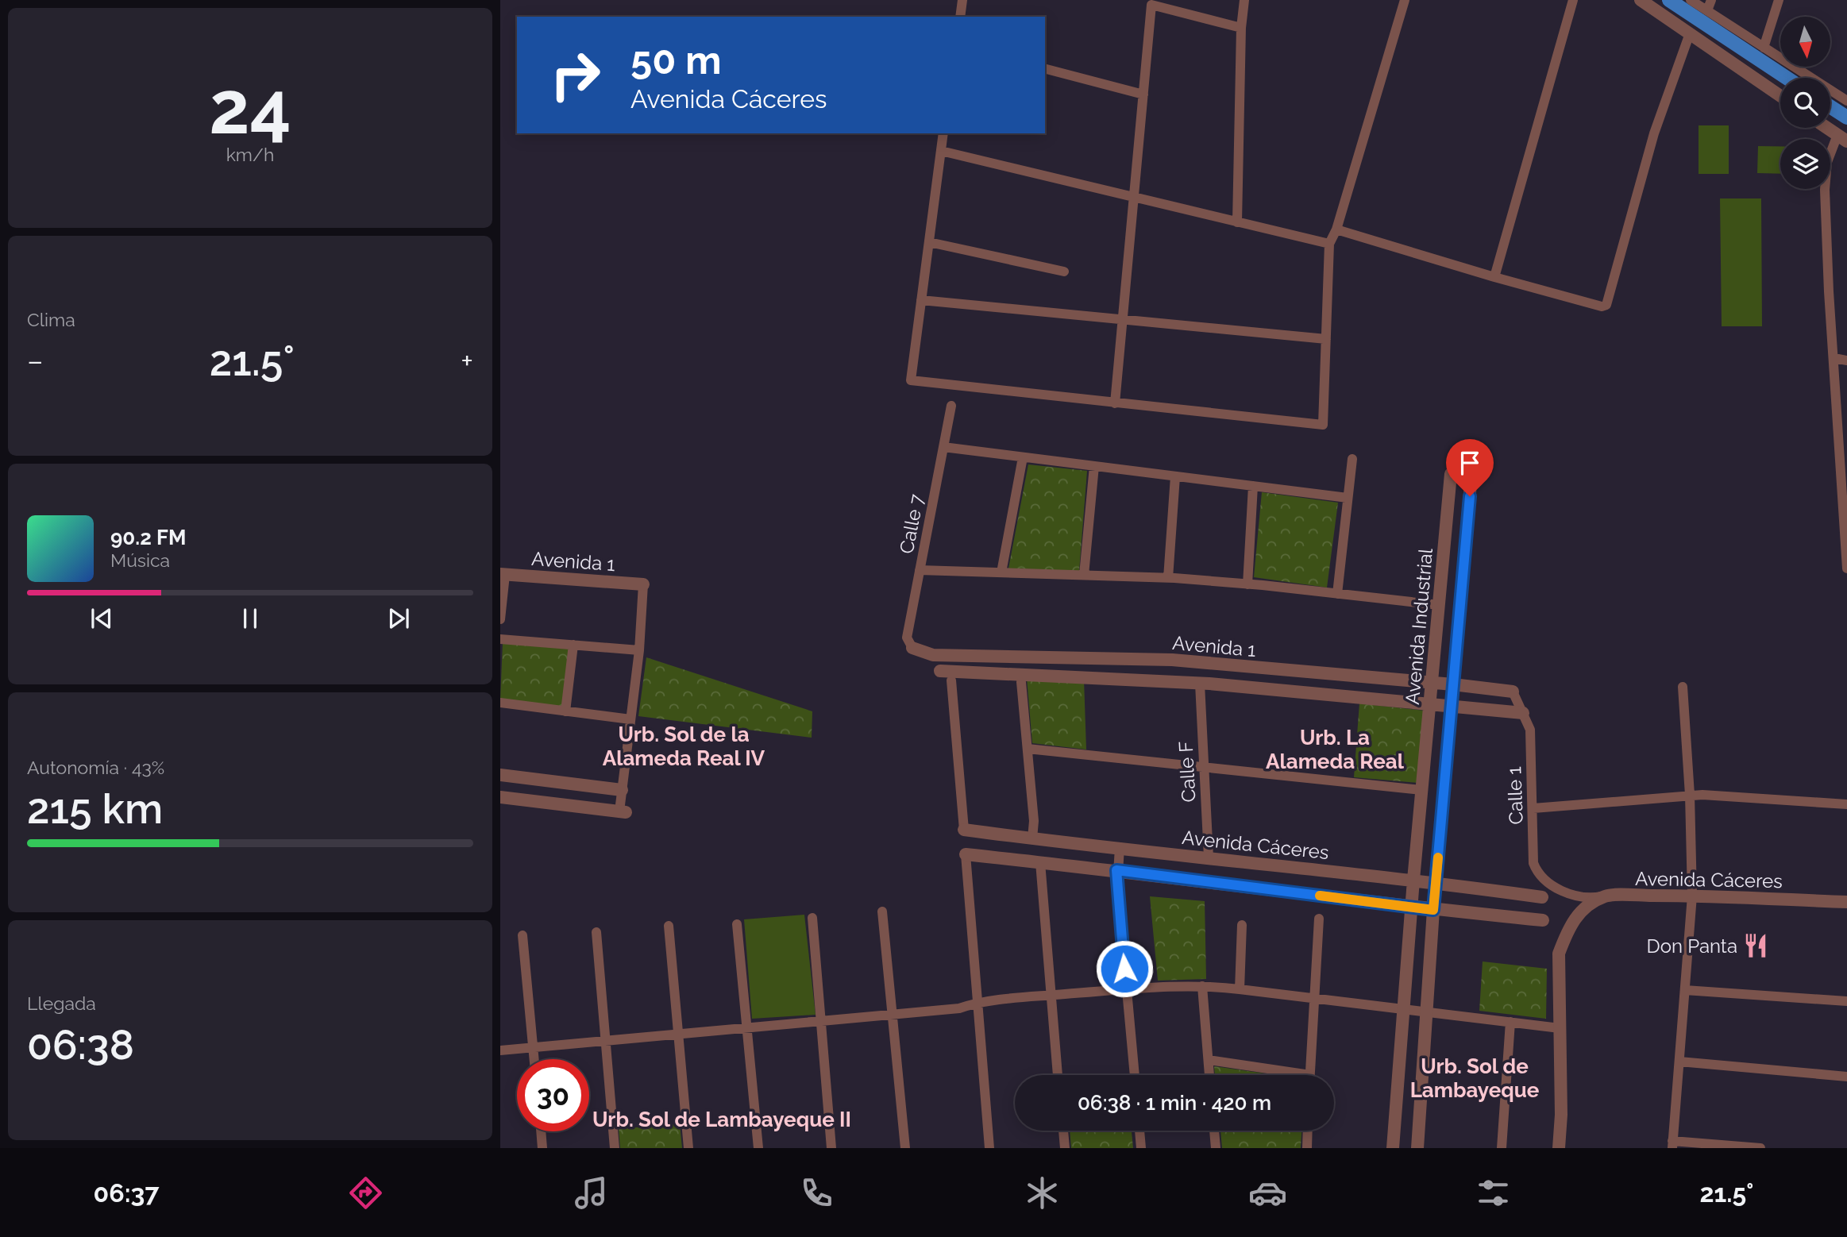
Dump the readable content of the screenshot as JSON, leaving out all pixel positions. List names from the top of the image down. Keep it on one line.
{"streets":{"street":["Calle 7","Avenida 1","Avenida Industrial","Calle F","Calle 1","Avenida Cáceres"]},"crossings":[["Calle 7","Avenida 1"],["Avenida 1","Avenida Industrial"],["Avenida 1","Calle F"],["Avenida 1","Calle 1"],["Avenida Industrial","Avenida Cáceres"],["Calle F","Avenida Cáceres"]],"districts":["Urb. Sol de la Alameda Real IV","Urb. La Alameda Real","Urb. Sol de Lambayeque","Urb. Sol de Lambayeque II"],"places":{"restaurant":["Don Panta"]},"north":"bottom","page":{"tile":[["24","km/h"],"Clima",["Autonomía · 43%","215 km"],["Llegada","06:38"]],"turn":["50 m","Avenida Cáceres"],"heat":["−","21.5°","+"],"song":["90.2 FM","Música"],"limit":"30","trip":"06:38 · 1 min · 420 m","tabs":["06:37","21.5°"]}}
